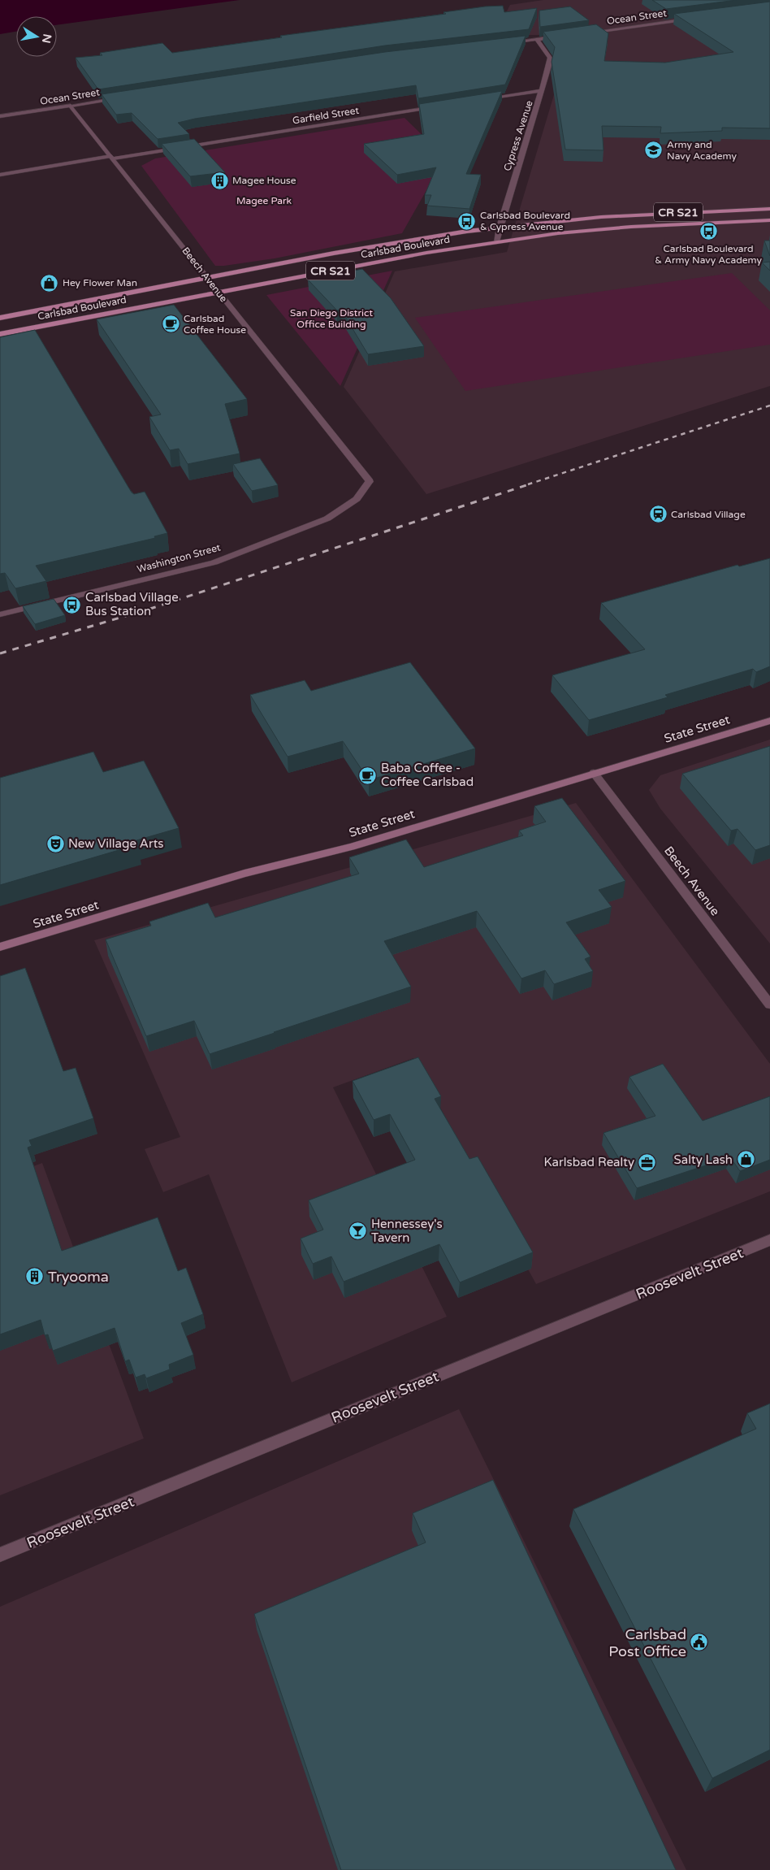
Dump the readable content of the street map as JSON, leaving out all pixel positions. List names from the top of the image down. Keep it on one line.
{"streets":{"main road":["CR S21","Carlsbad Boulevard","State Street"],"street":["Ocean Street","Garfield Street","Cypress Avenue","Beech Avenue","Washington Street","Roosevelt Street"]},"crossings":[["Ocean Street","Beech Avenue"],["Garfield Street","Beech Avenue"],["Cypress Avenue","Carlsbad Boulevard"],["Carlsbad Boulevard","Beech Avenue"],["Beech Avenue","Washington Street"],["Beech Avenue","State Street"]],"parks":["Magee Park","San Diego District Office Building"],"places":{"school or university":["Army and Navy Academy"],"building":["Magee House","Tryooma"],"bus stop":["Carlsbad Boulevard & Cypress Avenue","Carlsbad Boulevard & Army Navy Academy","Carlsbad Village Bus Station"],"shop":["Hey Flower Man","Salty Lash"],"cafe":["Carlsbad Coffee House","Baba Coffee - Coffee Carlsbad"],"station":["Carlsbad Village"],"theatre":["New Village Arts"],"office":["Karlsbad Realty"],"bar":["Hennessey's Tavern"],"public building":["Carlsbad Post Office"]},"north":"right"}
